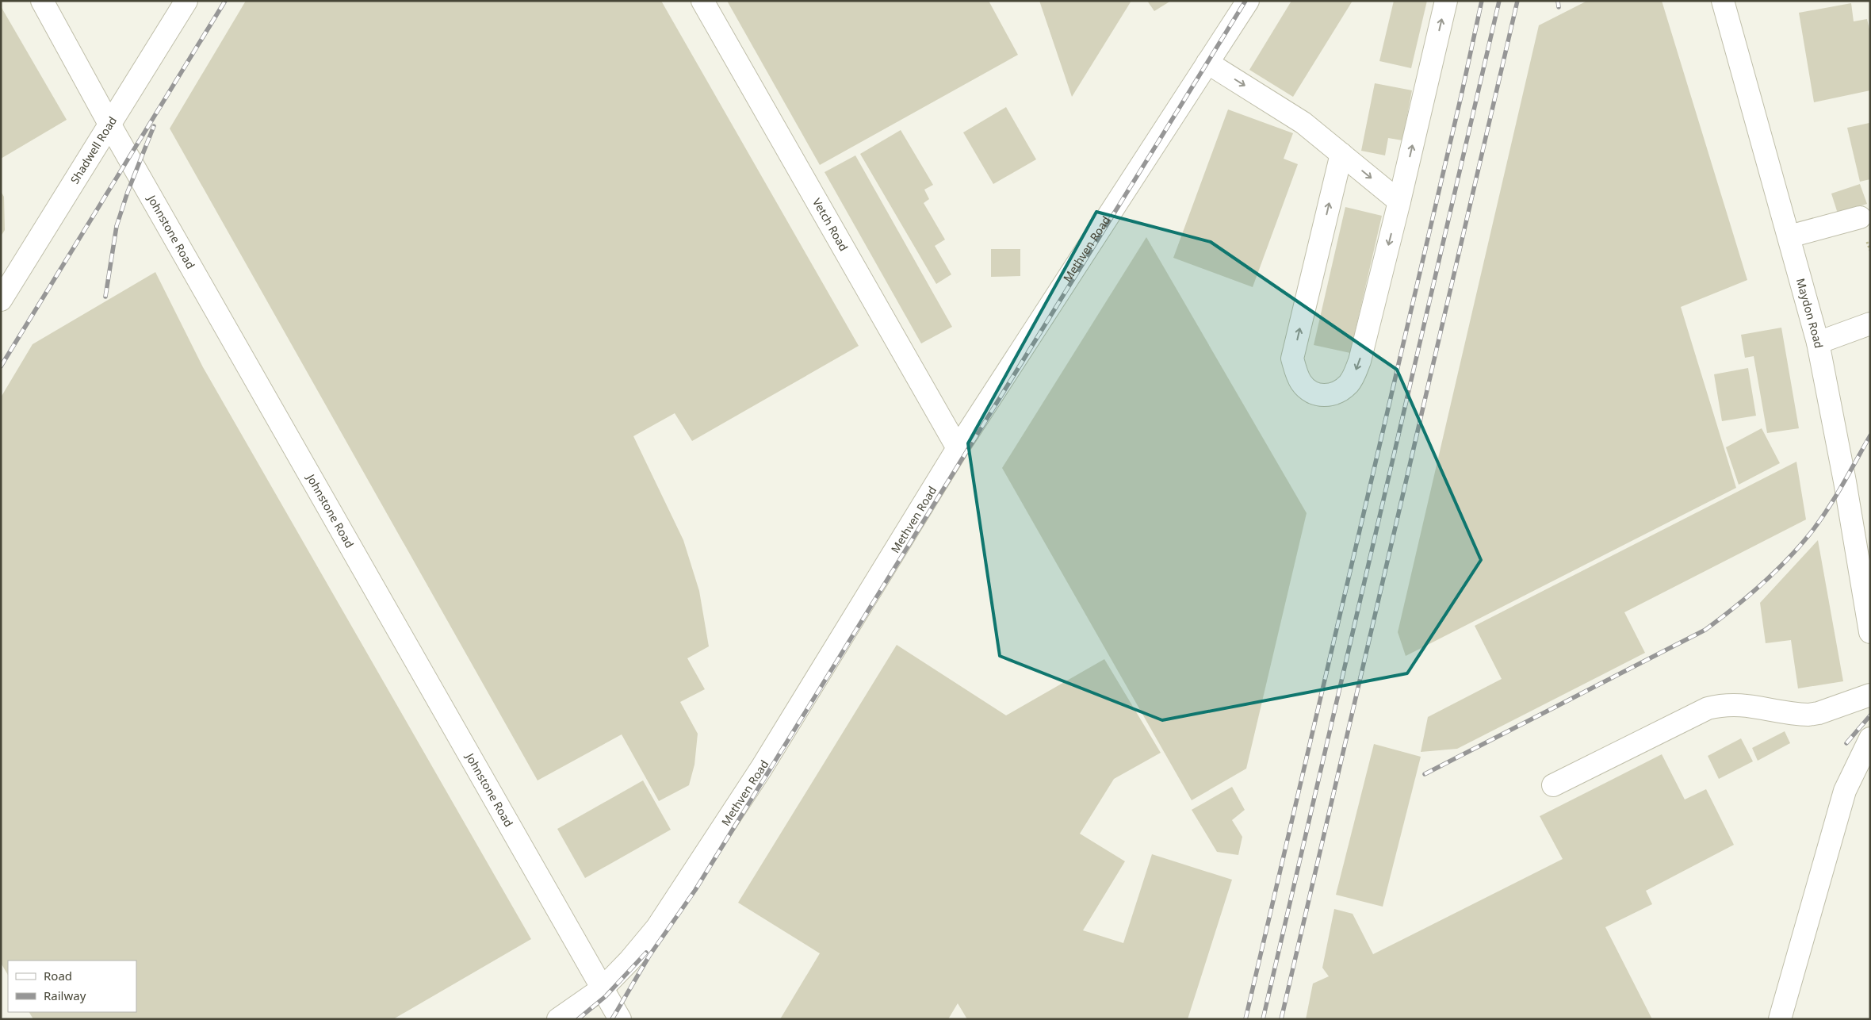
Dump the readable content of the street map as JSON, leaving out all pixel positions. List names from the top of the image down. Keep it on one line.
{"streets":{"street":["Shadwell Road","Vetch Road","Johnstone Road","Methven Road","Maydon Road"]},"crossings":[["Shadwell Road","Johnstone Road"],["Vetch Road","Methven Road"],["Johnstone Road","Methven Road"]],"legend":["Road","Railway"]}
